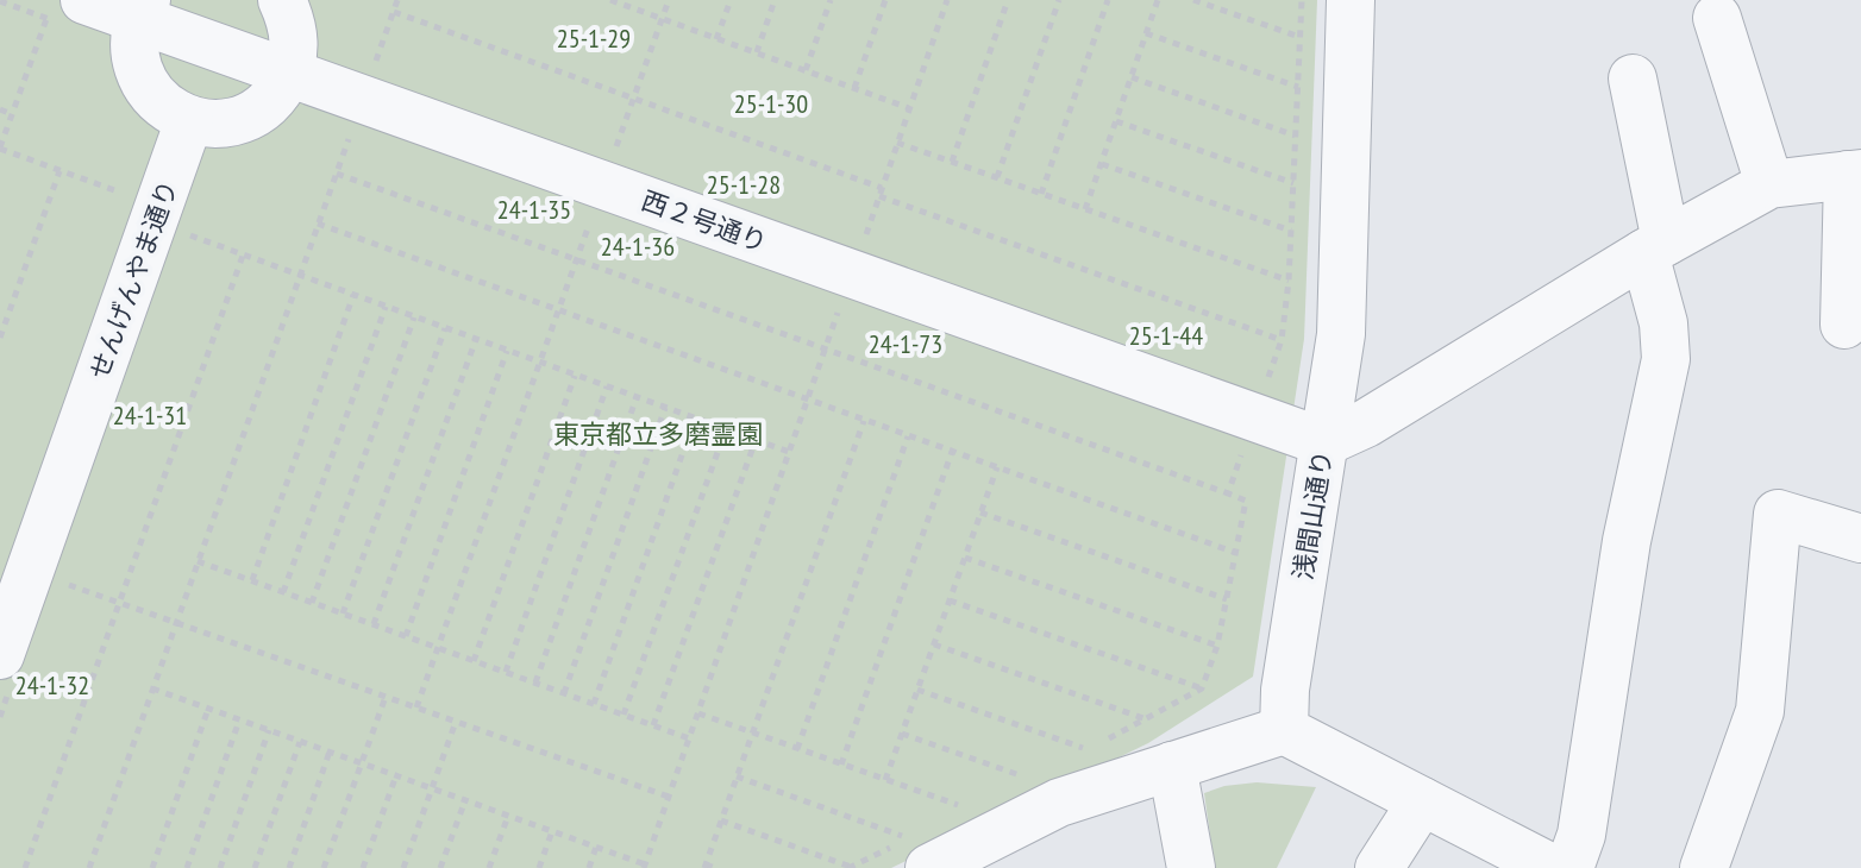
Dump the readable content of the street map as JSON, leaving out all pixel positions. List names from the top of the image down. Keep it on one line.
{"streets":{"street":["西２号通り","せんげんやま通り","浅間山通り"]},"crossings":[["西２号通り","浅間山通り"]],"parks":["25-1-29","25-1-30","25-1-28","24-1-35","24-1-36","25-1-44","24-1-73","24-1-31","東京都立多磨霊園","24-1-32"]}
